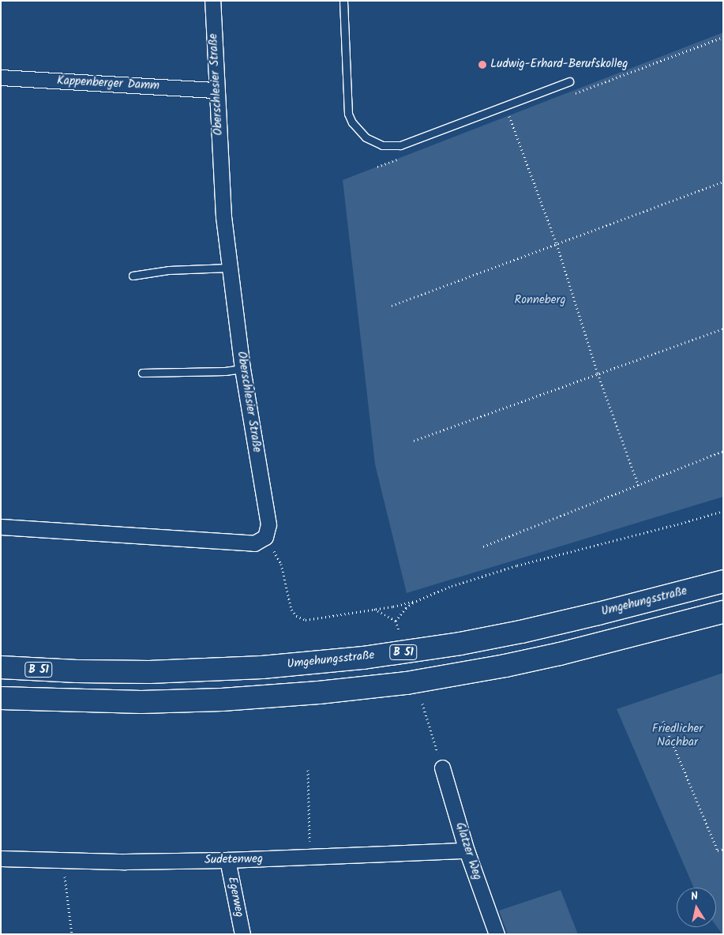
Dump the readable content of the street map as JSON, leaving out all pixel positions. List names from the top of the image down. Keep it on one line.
{"streets":{"highway":["Umgehungsstraße","B 51"],"street":["Kappenberger Damm","Oberschlesier Straße","Glatzer Weg","Sudetenweg","Egerweg"]},"crossings":[["Kappenberger Damm","Oberschlesier Straße"],["Glatzer Weg","Sudetenweg"],["Sudetenweg","Egerweg"]],"parks":["Ronneberg","Friedlicher Nachbar"],"places":["Ludwig-Erhard-Berufskolleg"],"north":"top"}
